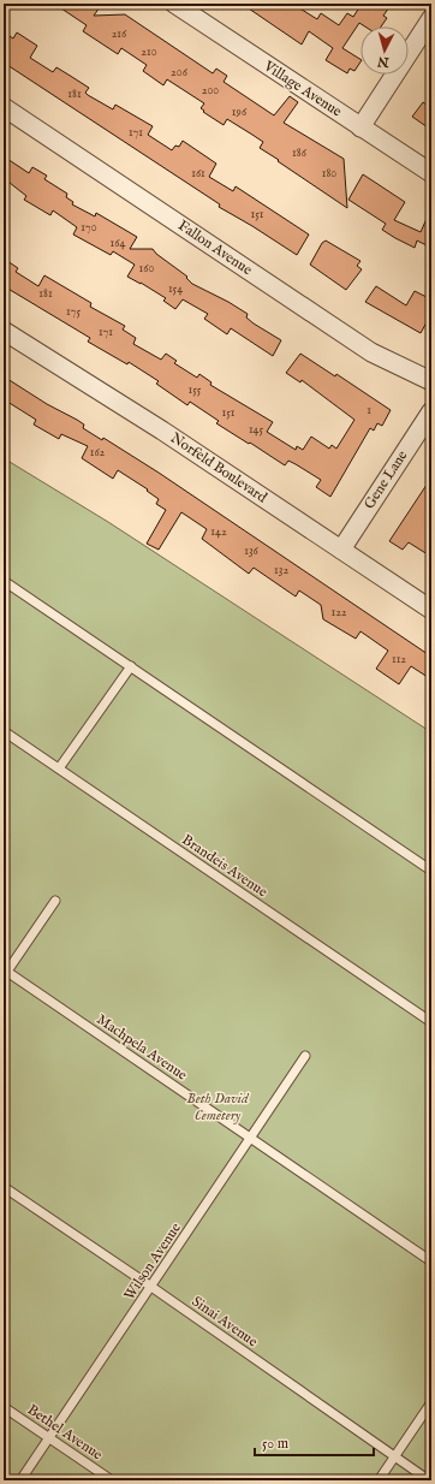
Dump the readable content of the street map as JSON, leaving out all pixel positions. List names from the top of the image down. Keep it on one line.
{"streets":{"street":["Village Avenue","Fallon Avenue","Norfeld Boulevard","Gene Lane"],"lane":["Brandeis Avenue","Machpela Avenue","Wilson Avenue","Sinai Avenue","Bethel Avenue"]},"crossings":[["Norfeld Boulevard","Gene Lane"],["Machpela Avenue","Wilson Avenue"],["Wilson Avenue","Sinai Avenue"],["Wilson Avenue","Bethel Avenue"]],"parks":["Beth David Cemetery"],"house_numbers":["216","210","206","200","181","196","171","186","161","180","151","170","164","160","154","181","175","171","155","1","151","145","162","142","136","132","122","112"],"scale_bar":"50 m","north":"bottom"}
